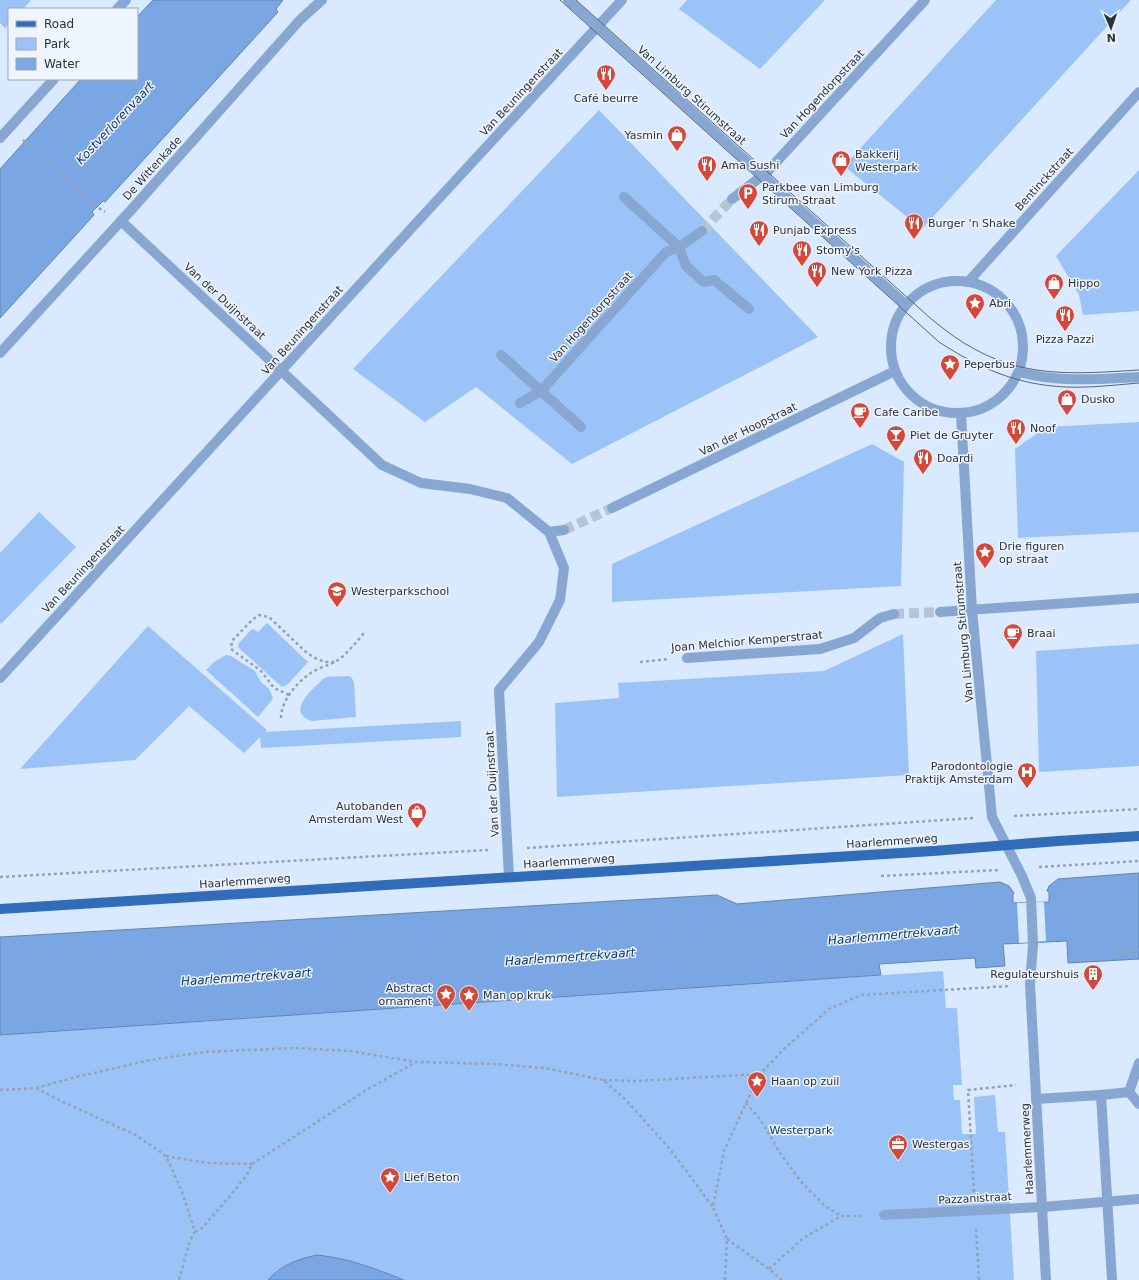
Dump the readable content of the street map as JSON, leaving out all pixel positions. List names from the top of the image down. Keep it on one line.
{"streets":{"main road":["Haarlemmerweg"],"street":["Van Beuningenstraat","Van Hogendorpstraat","Van Limburg Stirumstraat","De Wittenkade","Bentinckstraat","Van der Duijnstraat","Van der Hoopstraat","Joan Melchior Kemperstraat","Pazzanistraat"]},"crossings":[["Van Beuningenstraat","Van Limburg Stirumstraat"],["Van Beuningenstraat","Van der Duijnstraat"],["Van Hogendorpstraat","Van Limburg Stirumstraat"],["Van Limburg Stirumstraat","Bentinckstraat"],["Van Limburg Stirumstraat","Van der Hoopstraat"],["Van Limburg Stirumstraat","Haarlemmerweg"],["De Wittenkade","Van der Duijnstraat"],["Bentinckstraat","Van der Hoopstraat"],["Van der Duijnstraat","Haarlemmerweg"],["Haarlemmerweg","Pazzanistraat"]],"water":["Kostverlorenvaart","Haarlemmertrekvaart"],"parks":["Westerpark"],"places":{"restaurant":["Café beurre","Ama Sushi","Burger 'n Shake","Punjab Express","Stomy's","New York Pizza","Pizza Pazzi","Noof","Doardi"],"shop":["Yasmin","Bakkerij Westerpark","Hippo","Dusko","Autobanden Amsterdam West"],"parking":["Parkbee van Limburg Stirum Straat"],"place":["Abri","Peperbus","Drie figuren op straat","Abstract ornament","Man op kruk","Haan op zuil","Lief Beton"],"cafe":["Cafe Caribe","Braai"],"bar":["Piet de Gruyter"],"school or university":["Westerparkschool"],"hospital":["Parodontologie Praktijk Amsterdam"],"building":["Regulateurshuis"],"office":["Westergas"]},"legend":["Road","Park","Water"],"north":"bottom"}
